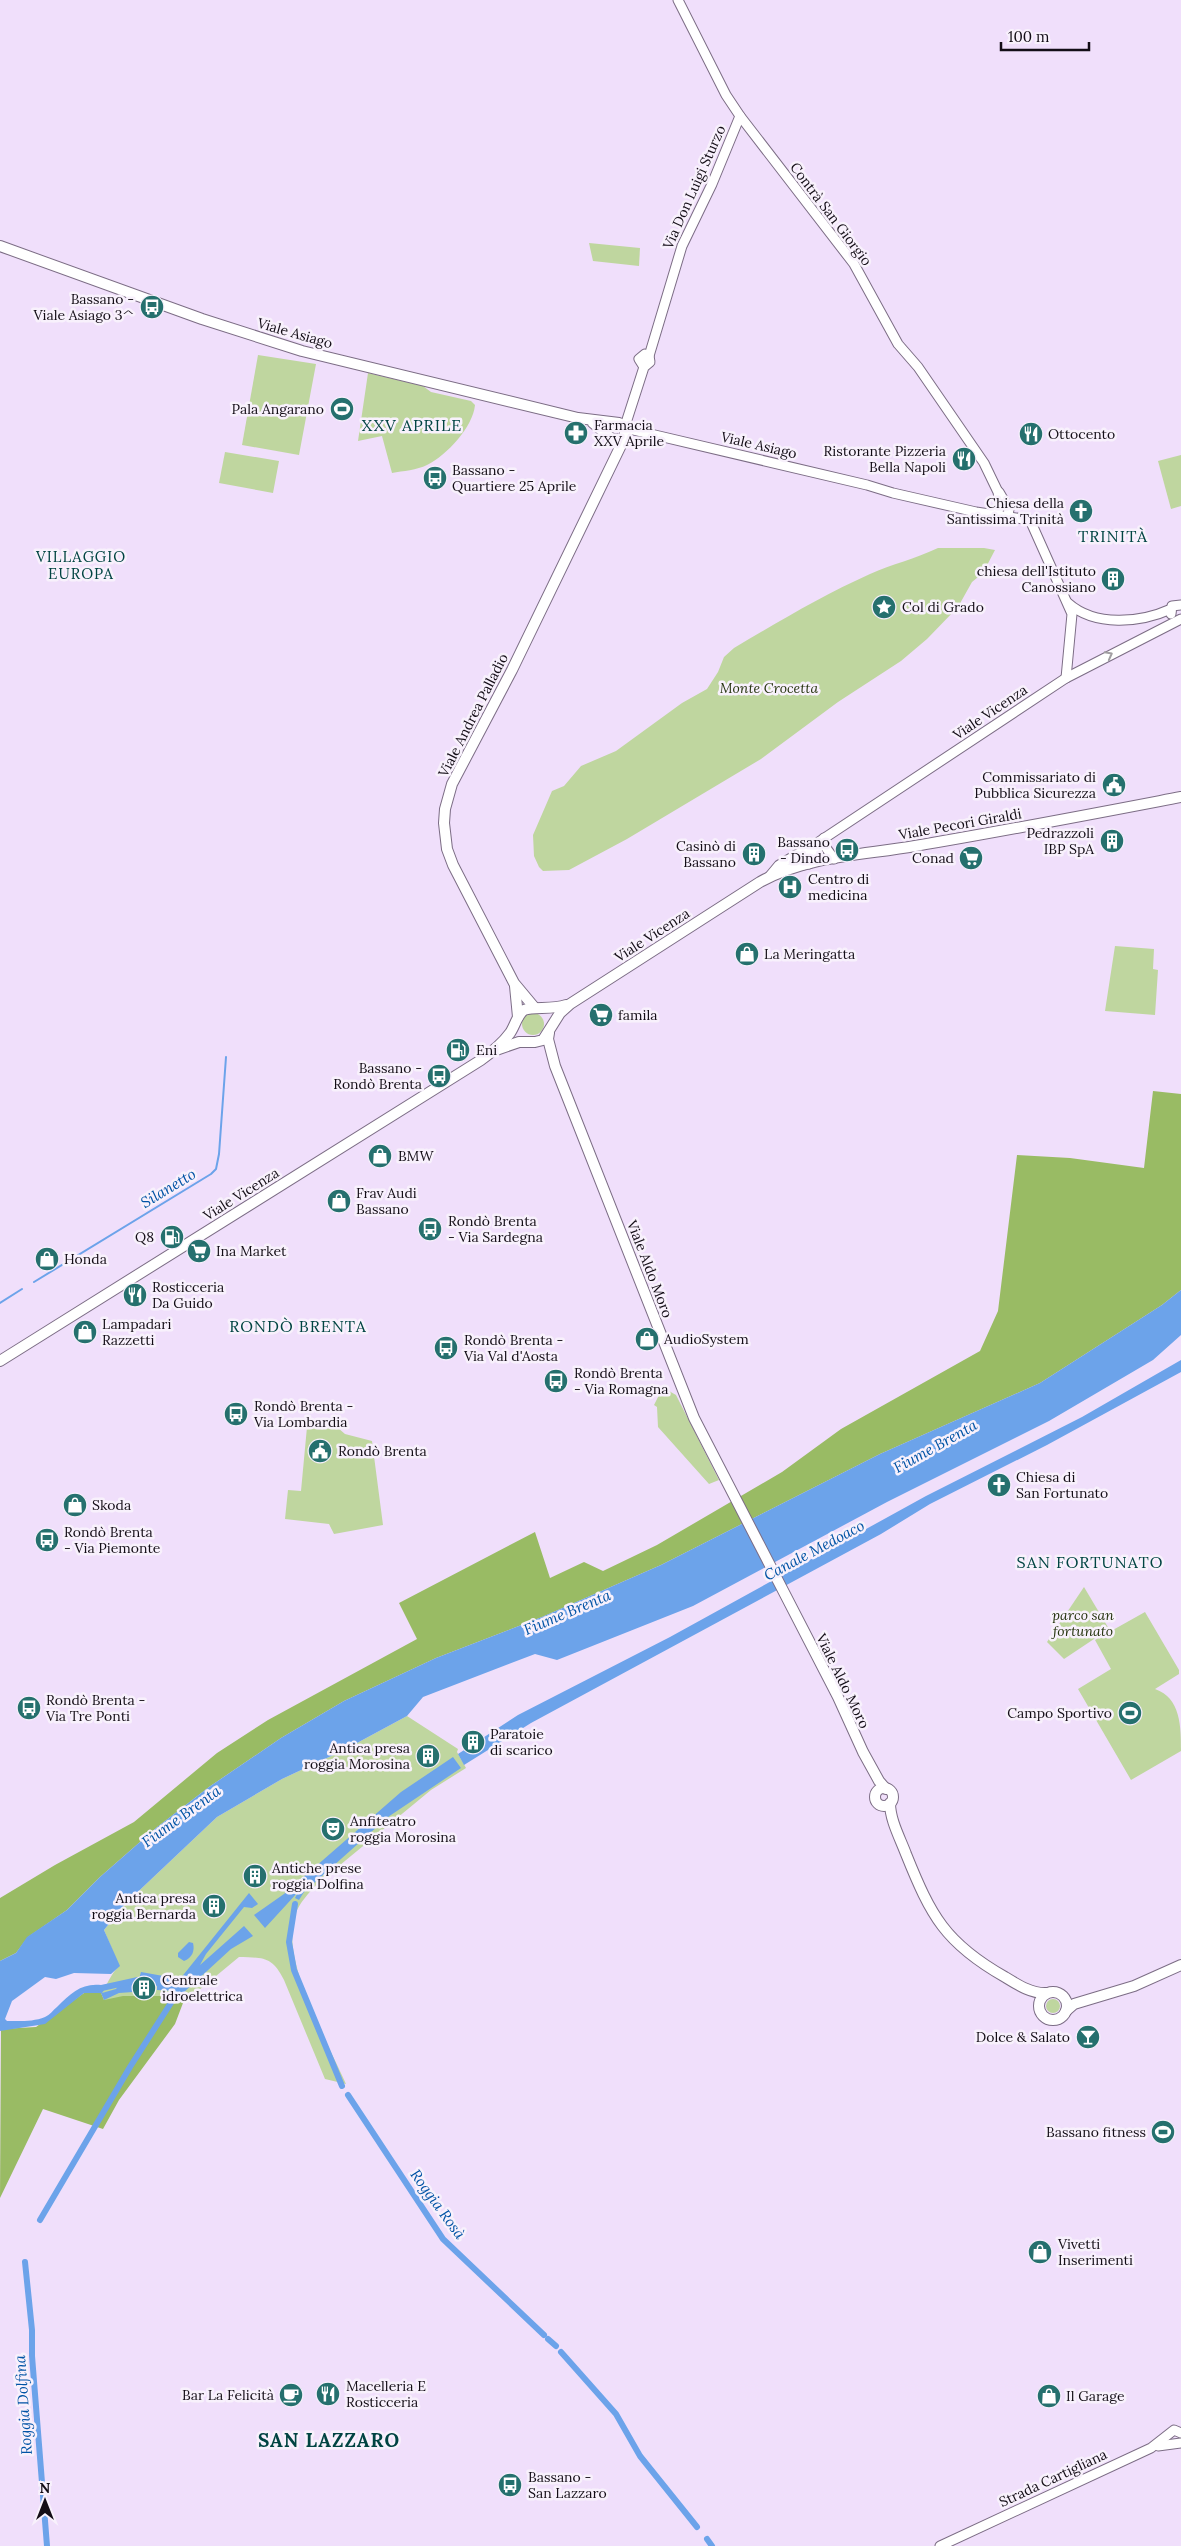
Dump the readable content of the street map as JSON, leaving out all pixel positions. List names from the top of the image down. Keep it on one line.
{"streets":{"main road":["Viale Asiago","Viale Vicenza","Viale Andrea Palladio","Viale Pecori Giraldi","Viale Aldo Moro"],"street":["Via Don Luigi Sturzo","Contrà San Giorgio","Strada Cartigliana"]},"crossings":[["Via Don Luigi Sturzo","Contrà San Giorgio"],["Via Don Luigi Sturzo","Viale Asiago"],["Via Don Luigi Sturzo","Viale Andrea Palladio"],["Contrà San Giorgio","Viale Asiago"],["Viale Asiago","Viale Vicenza"],["Viale Asiago","Viale Andrea Palladio"],["Viale Vicenza","Viale Andrea Palladio"],["Viale Vicenza","Viale Pecori Giraldi"],["Viale Vicenza","Viale Aldo Moro"],["Viale Andrea Palladio","Viale Aldo Moro"]],"districts":["XXV APRILE","TRINITÀ","VILLAGGIO EUROPA","RONDÒ BRENTA","SAN FORTUNATO","SAN LAZZARO"],"water":["Silanetto","Fiume Brenta","Canale Medoaco","Roggia Rosà","Roggia Dolfina"],"parks":["Monte Crocetta","parco san fortunato"],"places":{"bus stop":["Bassano - Viale Asiago 3^","Bassano - Quartiere 25 Aprile","Bassano - Dindo","Bassano - Rondò Brenta","Rondò Brenta - Via Sardegna","Rondò Brenta - Via Val d'Aosta","Rondò Brenta - Via Romagna","Rondò Brenta - Via Lombardia","Rondò Brenta - Via Piemonte","Rondò Brenta - Via Tre Ponti","Bassano - San Lazzaro"],"sports":["Pala Angarano","Campo Sportivo","Bassano fitness"],"pharmacy":["Farmacia XXV Aprile"],"restaurant":["Ottocento","Ristorante Pizzeria Bella Napoli","Rosticceria Da Guido","Macelleria E Rosticceria"],"church":["Chiesa della Santissima Trinità","Chiesa di San Fortunato"],"building":["chiesa dell'Istituto Canossiano","Pedrazzoli IBP SpA","Casinò di Bassano","Paratoie di scarico","Antica presa roggia Morosina","Antiche prese roggia Dolfina","Antica presa roggia Bernarda","Centrale idroelettrica"],"place":["Col di Grado"],"public building":["Commissariato di Pubblica Sicurezza","Rondò Brenta"],"supermarket":["Conad","famila","Ina Market"],"hospital":["Centro di medicina"],"shop":["La Meringatta","BMW","Frav Audi Bassano","Honda","Lampadari Razzetti","AudioSystem","Skoda","Vivetti Inserimenti","Il Garage"],"fuel station":["Eni","Q8"],"theatre":["Anfiteatro roggia Morosina"],"bar":["Dolce & Salato"],"cafe":["Bar La Felicità"]},"scale_bar":"100 m","north":"top"}
